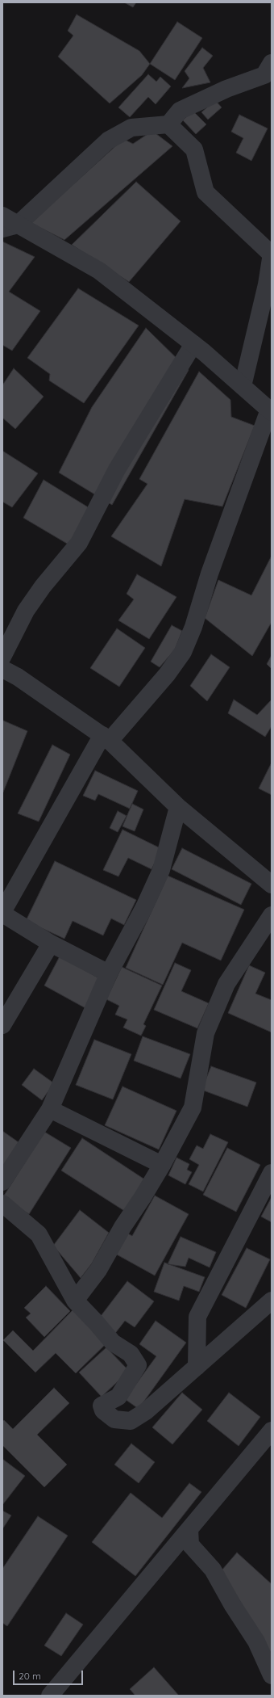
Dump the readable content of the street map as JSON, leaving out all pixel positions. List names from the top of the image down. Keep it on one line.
{"scale_bar":"20 m"}
